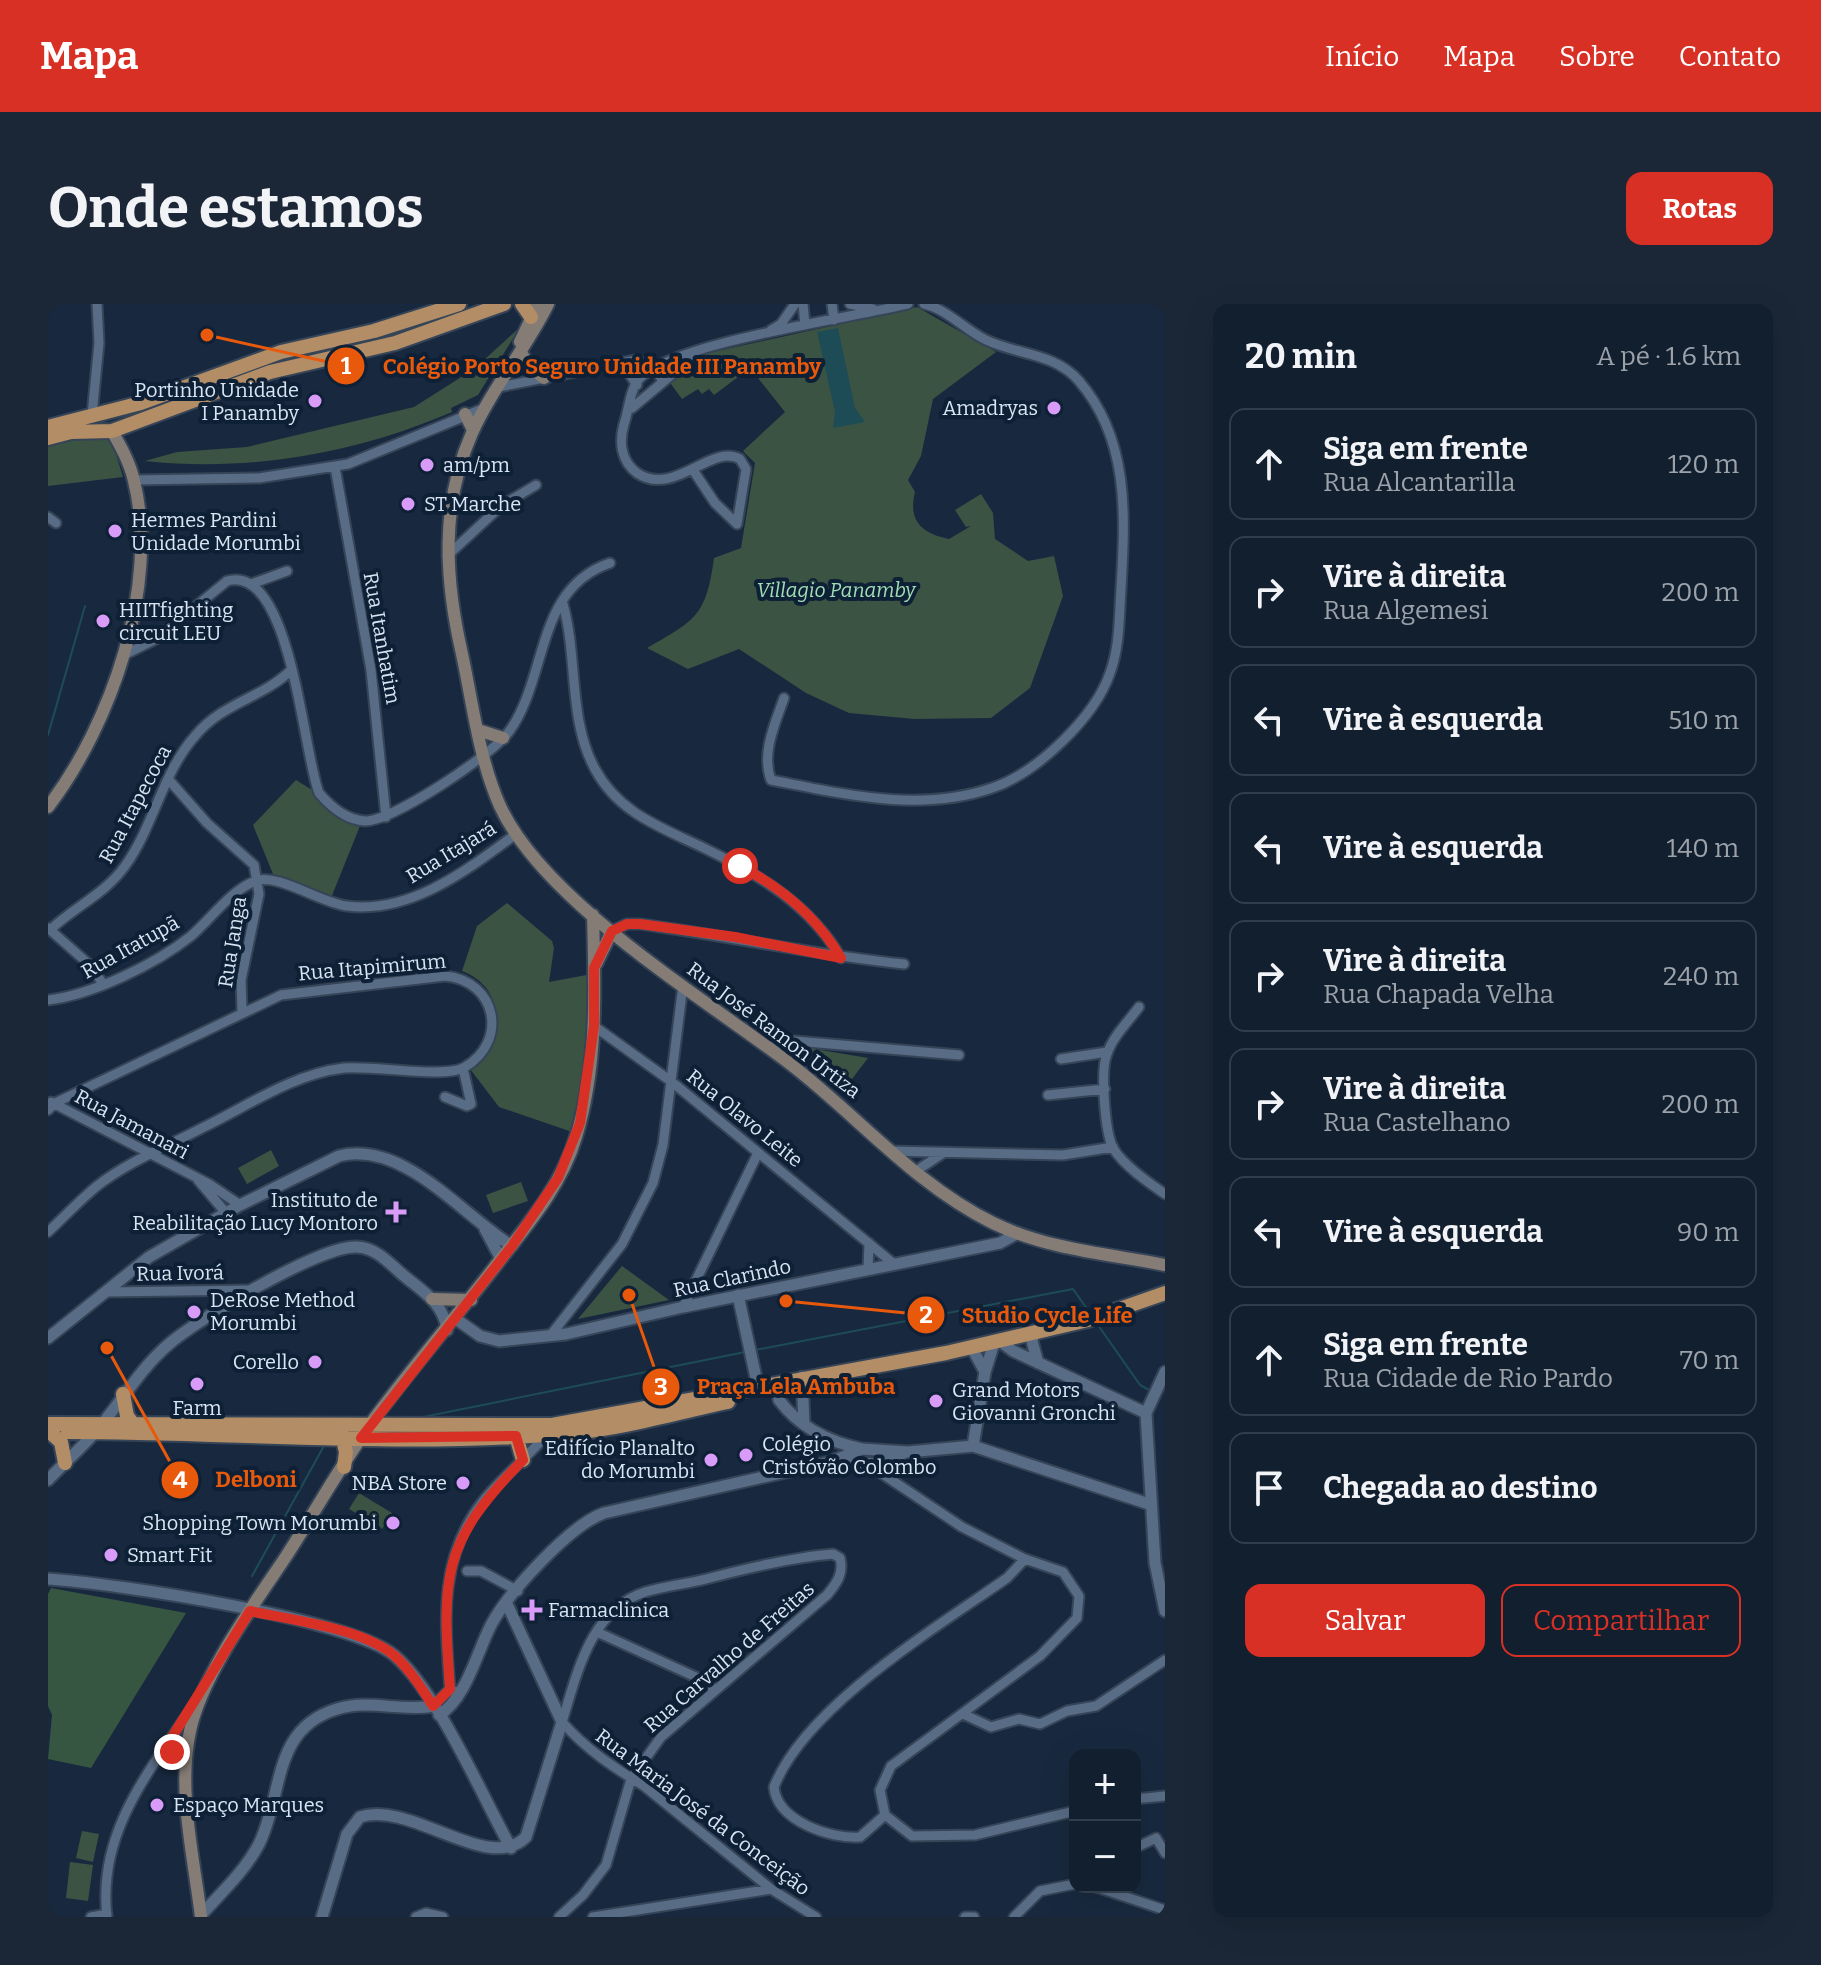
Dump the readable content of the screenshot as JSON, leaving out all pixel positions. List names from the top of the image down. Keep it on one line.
{"streets":{"main road":["Rua José Ramon Urtiza"],"street":["Rua Itanhatim","Rua Itapecoca","Rua Itajará","Rua Janga","Rua Itatupã","Rua Itapimirum","Rua Olavo Leite","Rua Jamanari","Rua Ivorá","Rua Clarindo","Rua Carvalho de Freitas","Rua Maria José da Conceição"]},"crossings":[["Rua Itajará","Rua Janga"],["Rua Itajará","Rua Itatupã"],["Rua Itajará","Rua José Ramon Urtiza"],["Rua Janga","Rua Itatupã"],["Rua Janga","Rua Itapimirum"],["Rua Itapimirum","Rua Jamanari"],["Rua José Ramon Urtiza","Rua Clarindo"],["Rua Olavo Leite","Rua Clarindo"],["Rua Carvalho de Freitas","Rua Maria José da Conceição"]],"parks":["Villagio Panamby"],"places":{"other":["Colégio Porto Seguro Unidade III Panamby","Portinho Unidade I Panamby","Amadryas","am/pm","ST Marche","Hermes Pardini Unidade Morumbi","HIITfighting circuit LEU","Praça Lela Ambuba","Studio Cycle Life","DeRose Method Morumbi","Delboni","Corello","Farm","Grand Motors Giovanni Gronchi","Colégio Cristóvão Colombo","Edifício Planalto do Morumbi","NBA Store","Shopping Town Morumbi","Smart Fit","Espaço Marques"],"health":["Instituto de Reabilitação Lucy Montoro","Farmaclinica"]},"page":{"header":"Mapa","nav":["Início","Mapa","Sobre","Contato"],"buttons":["Rotas",["Salvar","Compartilhar"]],"title":"Onde estamos","heading":["20 min","A pé · 1.6 km"],"list":[["Siga em frente","Rua Alcantarilla","120 m"],["Vire à direita","Rua Algemesi","200 m"],["Vire à esquerda","510 m"],["Vire à esquerda","140 m"],["Vire à direita","Rua Chapada Velha","240 m"],["Vire à direita","Rua Castelhano","200 m"],["Vire à esquerda","90 m"],["Siga em frente","Rua Cidade de Rio Pardo","70 m"],"Chegada ao destino"],"map_buttons":["+","−"]}}
